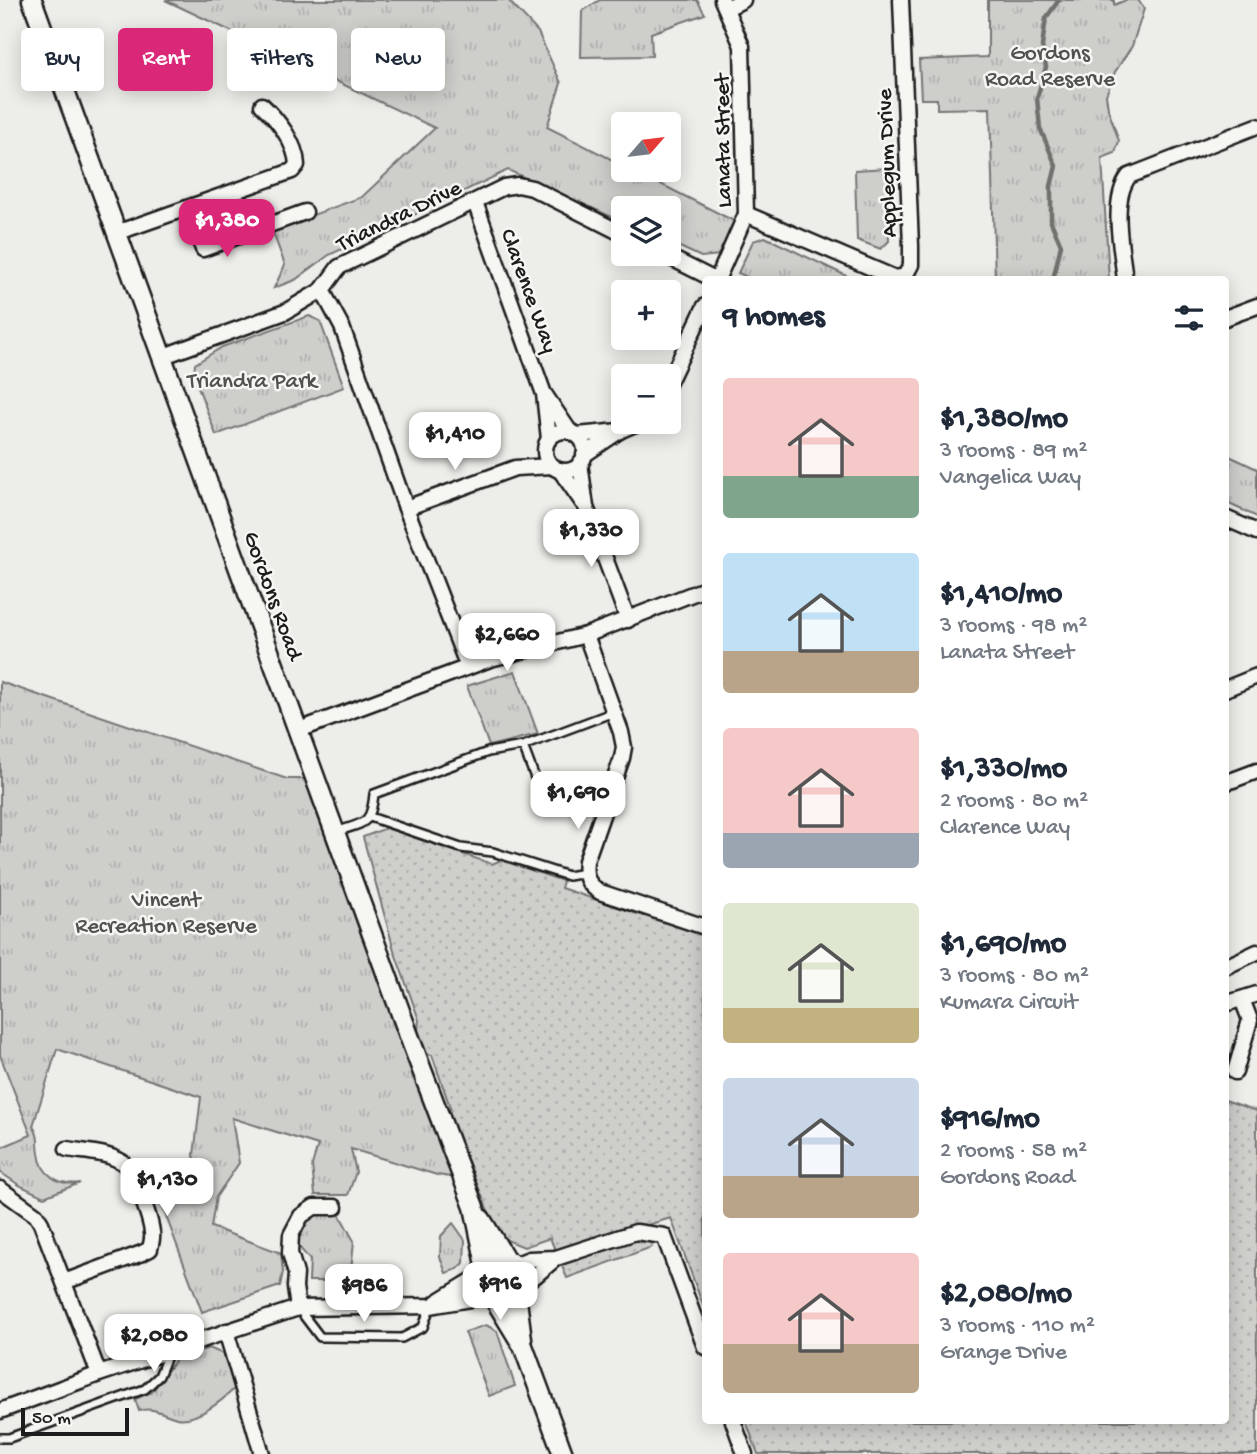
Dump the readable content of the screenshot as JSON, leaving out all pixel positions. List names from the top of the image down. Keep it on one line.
{"streets":{"street":["Lanata Street","Applegum Drive","Triandra Drive","Clarence Way","Gordons Road"]},"crossings":[["Lanata Street","Applegum Drive"],["Triandra Drive","Clarence Way"],["Triandra Drive","Gordons Road"]],"parks":["Gordons Road Reserve","Triandra Park","Vincent Recreation Reserve"],"scale_bar":"50 m","north":"top right","page":{"chip":["Buy","Rent","Filters","New"],"map_buttons":["+","−"],"price":["$1,380","$1,410","$1,330","$2,660","$1,690","$1,130","$916","$986","$2,080"],"heading":"9 homes","list":[{"name":"$1,380/mo","note":"3 rooms · 89 m² · Vangelica Way"},{"name":"$1,410/mo","note":"3 rooms · 98 m² · Lanata Street"},{"name":"$1,330/mo","note":"2 rooms · 80 m² · Clarence Way"},{"name":"$1,690/mo","note":"3 rooms · 80 m² · Kumara Circuit"},{"name":"$916/mo","note":"2 rooms · 58 m² · Gordons Road"},{"name":"$2,080/mo","note":"3 rooms · 110 m² · Grange Drive"}],"scale":"50 m"}}
